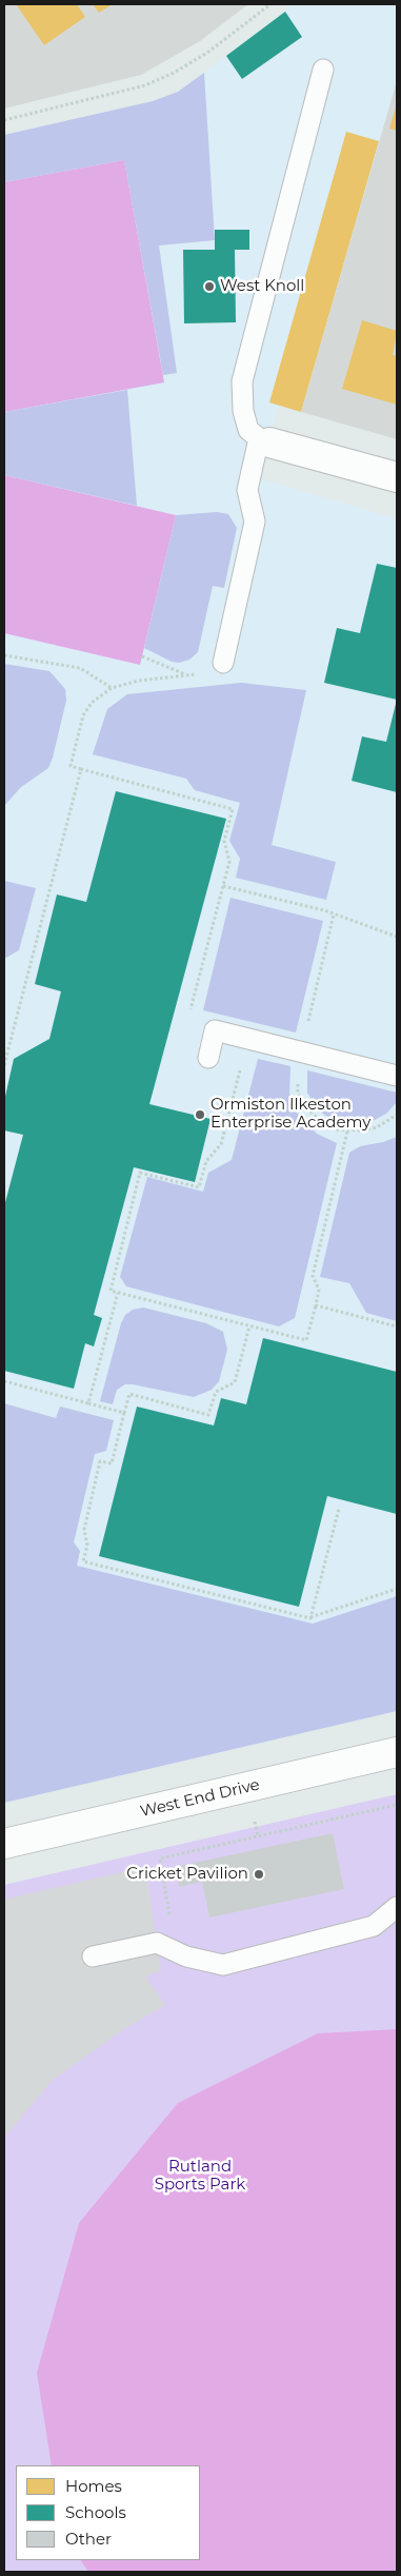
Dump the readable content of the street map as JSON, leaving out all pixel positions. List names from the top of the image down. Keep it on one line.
{"streets":{"street":["West End Drive"]},"parks":["Rutland Sports Park"],"places":["West Knoll","Ormiston Ilkeston Enterprise Academy","Cricket Pavilion"],"legend":["Homes","Schools","Other"]}
